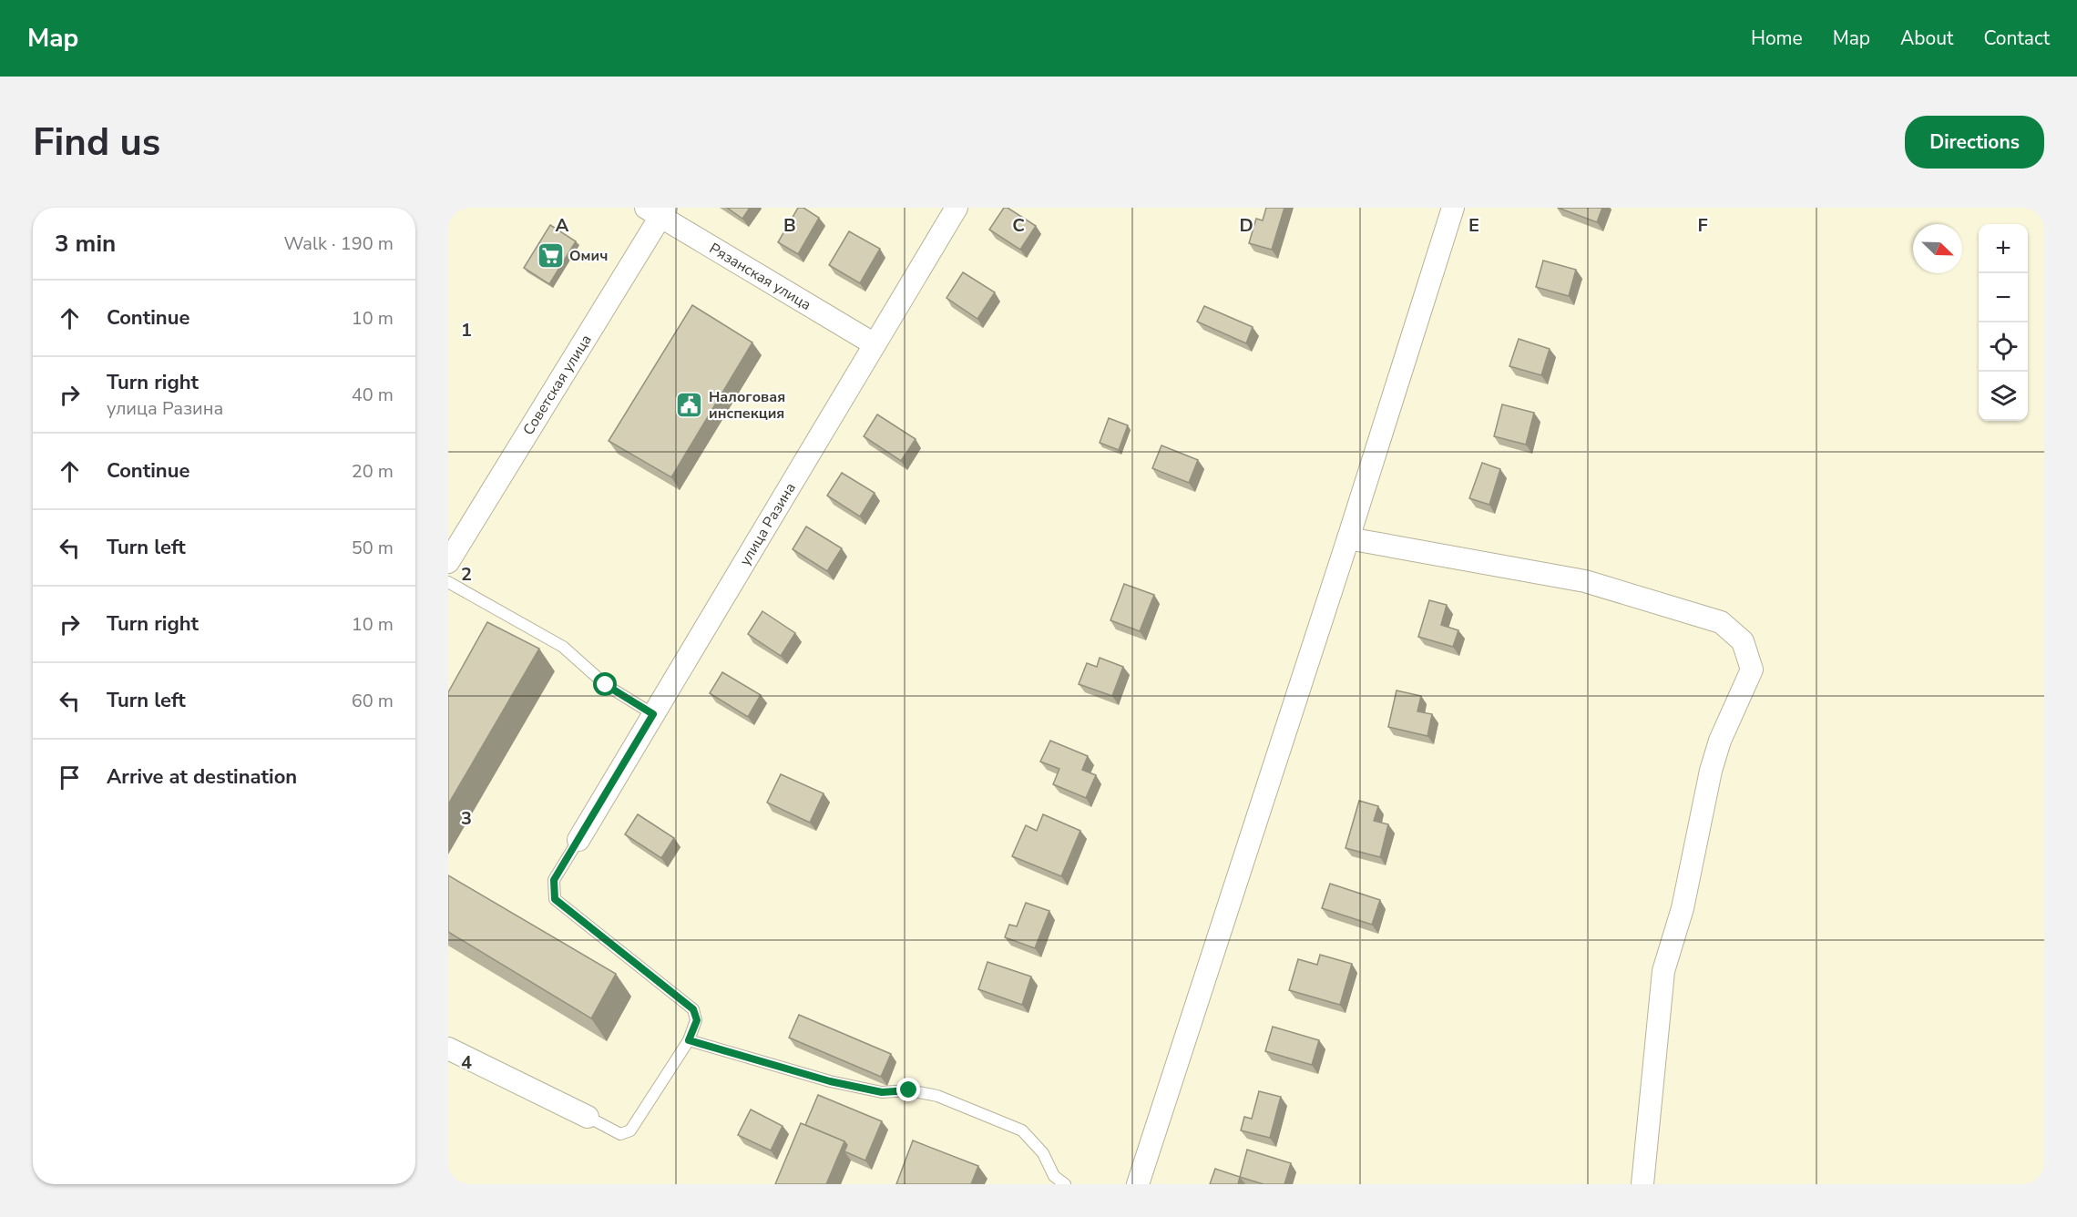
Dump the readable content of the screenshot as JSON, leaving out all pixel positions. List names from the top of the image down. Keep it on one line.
{"streets":{"street":["Рязанская улица","Советская улица","улица Разина"]},"crossings":[["Рязанская улица","Советская улица"],["Рязанская улица","улица Разина"]],"places":{"supermarket":["Омич"],"public building":["Налоговая инспекция"]},"north":"bottom right","page":{"header":"Map","nav":["Home","Map","About","Contact"],"buttons":"Directions","title":"Find us","heading":["3 min","Walk · 190 m"],"map_buttons":["+","−"],"list":[["Continue","10 m"],["Turn right","улица Разина","40 m"],["Continue","20 m"],["Turn left","50 m"],["Turn right","10 m"],["Turn left","60 m"],"Arrive at destination"]},"grid":{"columns":["A","B","C","D","E","F"],"rows":["1","2","3","4"]}}
